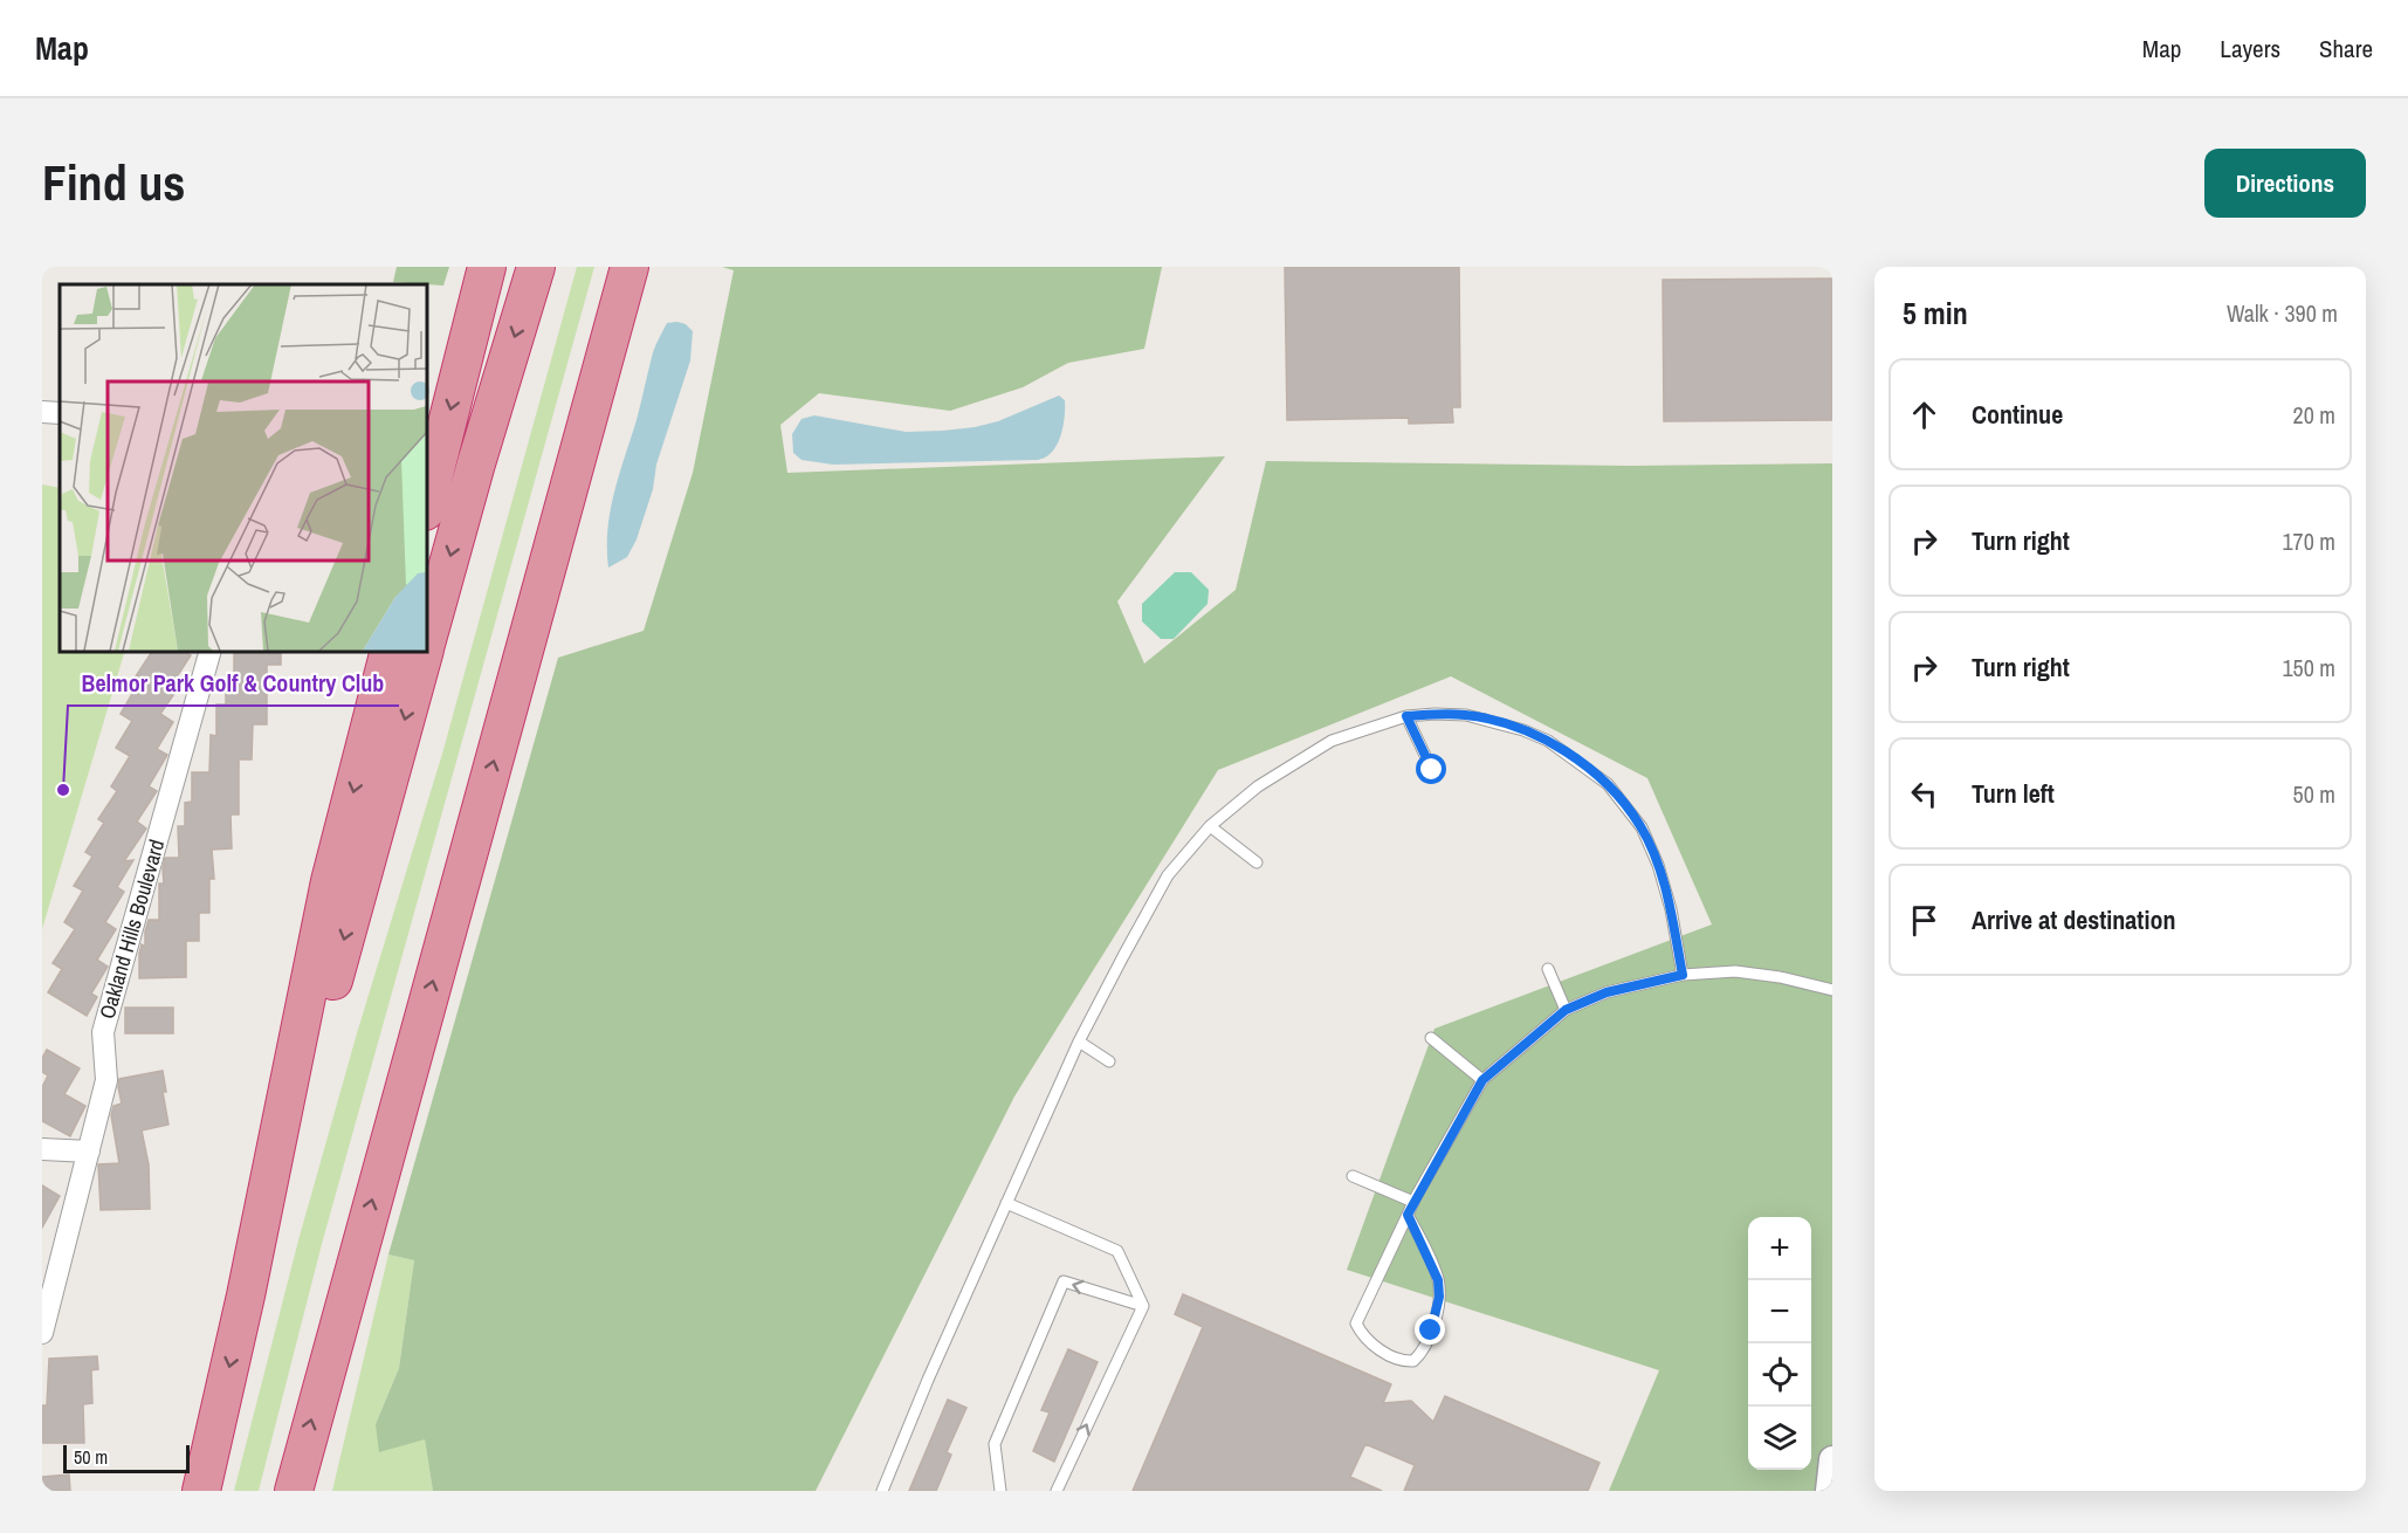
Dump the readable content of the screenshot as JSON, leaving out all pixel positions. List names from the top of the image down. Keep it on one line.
{"streets":{"street":["Oakland Hills Boulevard"]},"places":["Belmor Park Golf & Country Club"],"scale_bar":"50 m","page":{"header":"Map","nav":["Map","Layers","Share"],"buttons":"Directions","title":"Find us","heading":["5 min","Walk · 390 m"],"list":[["Continue","20 m"],["Turn right","170 m"],["Turn right","150 m"],["Turn left","50 m"],"Arrive at destination"],"map_buttons":["+","−"],"scale":"50 m"}}
